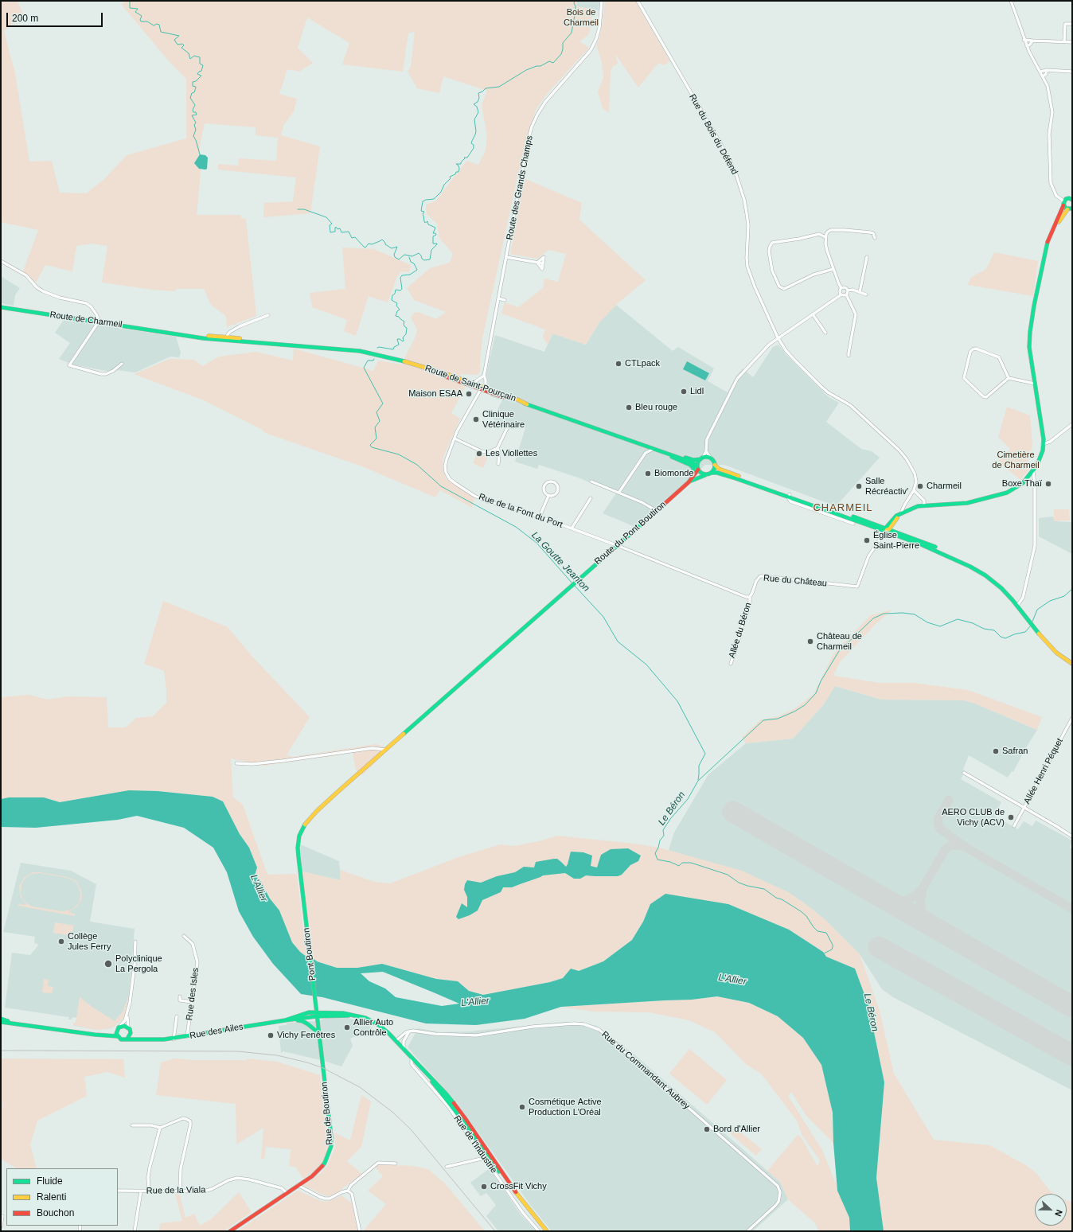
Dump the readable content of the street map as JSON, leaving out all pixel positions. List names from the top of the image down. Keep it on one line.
{"streets":{"main road":["Route de Charmeil","Route de Saint-Pourçain","Route du Pont Boutiron","Pont Boutiron","Rue des Ailes","Rue de Boutiron","Rue de l'Industrie"],"street":["Rue du Bois du Défend","Route des Grands Champs","Rue de la Font du Port","Rue du Château","Allée du Béron","Allée Henri Péquet","Rue des Isles","Rue du Commandant Aubrey","Rue de la Viala"]},"crossings":[["Route des Grands Champs","Route de Saint-Pourçain"],["Route de Charmeil","Route de Saint-Pourçain"],["Route de Saint-Pourçain","Rue de la Font du Port"],["Route de Saint-Pourçain","Route du Pont Boutiron"],["Rue de la Font du Port","Route du Pont Boutiron"],["Route du Pont Boutiron","Pont Boutiron"],["Rue du Château","Allée du Béron"],["Pont Boutiron","Rue de Boutiron"],["Rue des Isles","Rue des Ailes"],["Rue des Ailes","Rue de Boutiron"],["Rue des Ailes","Rue de l'Industrie"],["Rue de Boutiron","Rue de l'Industrie"],["Rue de Boutiron","Rue de la Viala"]],"districts":["CHARMEIL"],"water":["La Goutte Jeanton","Le Béron","L'Allier"],"parks":["Bois de Charmeil","Cimetière de Charmeil"],"places":["CTLpack","Lidl","Maison ESAA","Bleu rouge","Clinique Vétérinaire","Les Viollettes","Biomonde","Boxe Thaï","Salle Récréactiv'","Charmeil","Église Saint-Pierre","Château de Charmeil","Safran","AERO CLUB de Vichy (ACV)","Collège Jules Ferry","Polyclinique La Pergola","Allier Auto Contrôle","Vichy Fenêtres","Cosmétique Active Production L'Oréal","Bord d'Allier","CrossFit Vichy"],"legend":["Fluide","Ralenti","Bouchon"],"scale_bar":"200 m","north":"right"}
